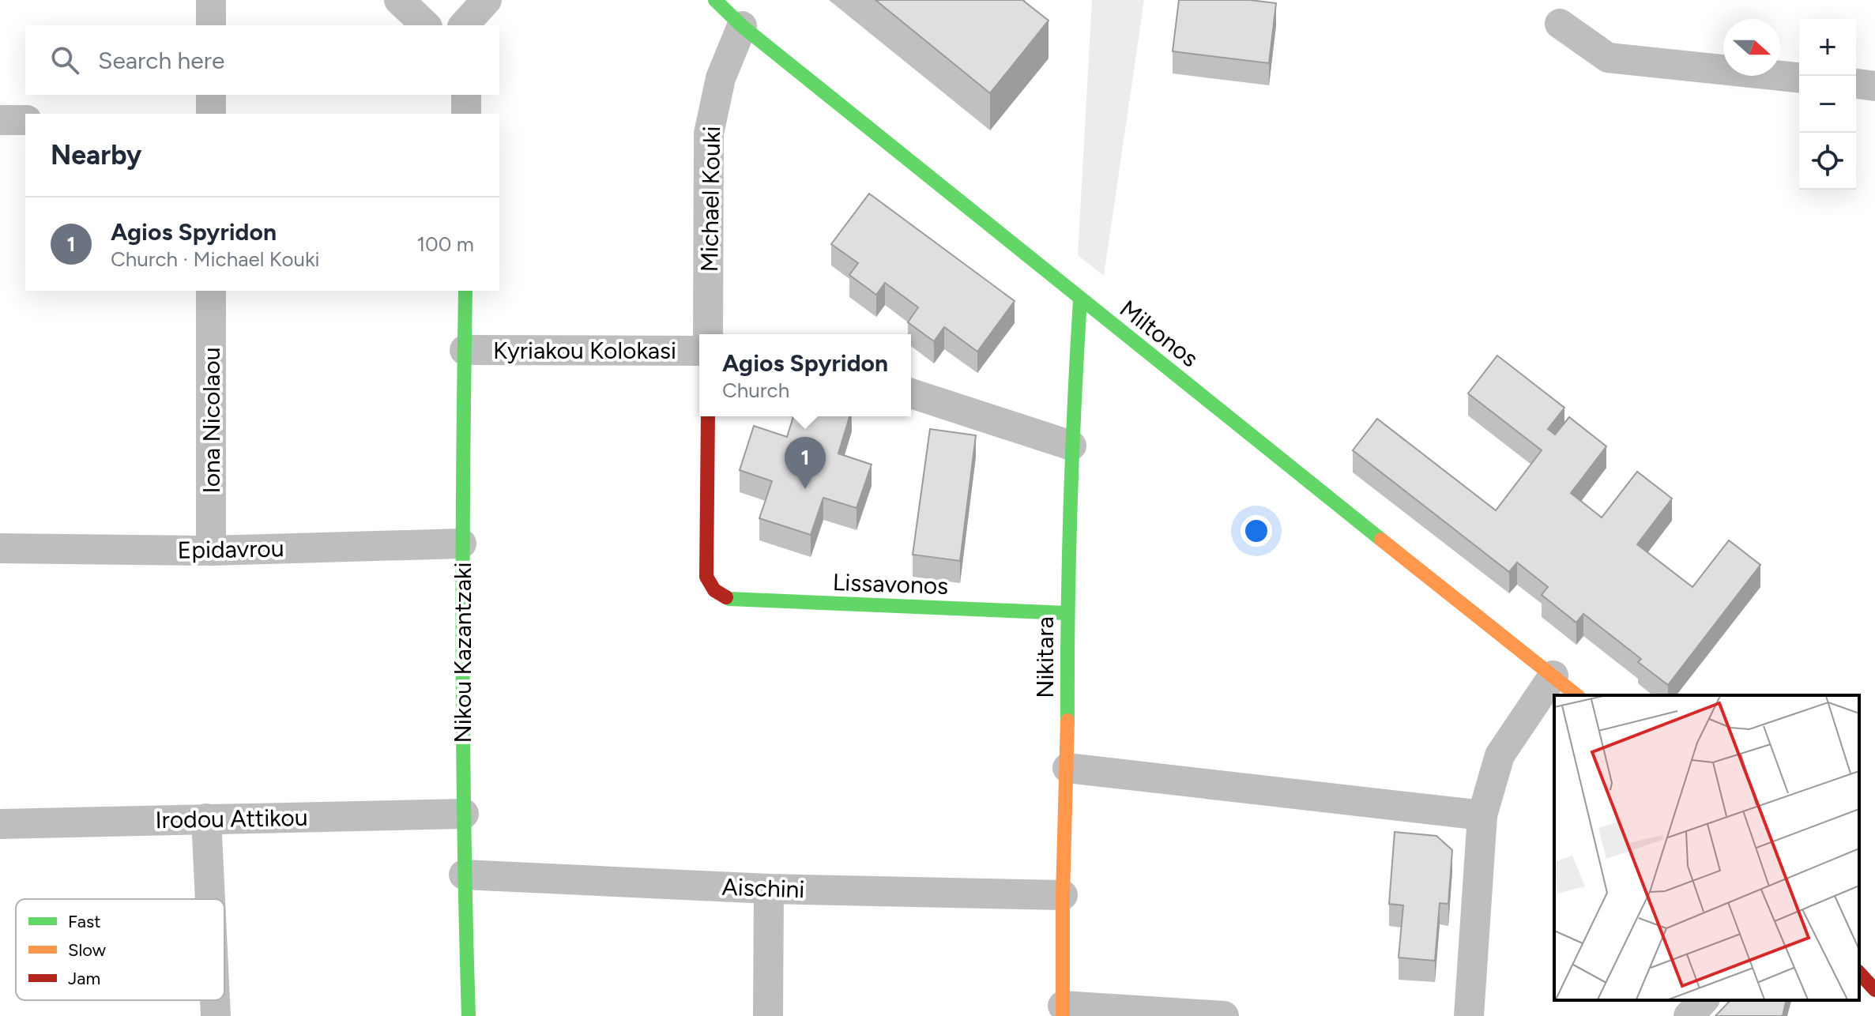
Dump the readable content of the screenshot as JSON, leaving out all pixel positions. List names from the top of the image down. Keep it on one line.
{"streets":{"street":["Michael Kouki","Miltonos","Kyriakou Kolokasi","Iona Nicolaou","Epidavrou","Lissavonos","Nikou Kazantzaki","Nikitara","Irodou Attikou","Aischini"]},"crossings":[["Michael Kouki","Miltonos"],["Miltonos","Nikitara"],["Kyriakou Kolokasi","Nikou Kazantzaki"],["Iona Nicolaou","Epidavrou"],["Epidavrou","Nikou Kazantzaki"],["Lissavonos","Nikitara"],["Nikou Kazantzaki","Irodou Attikou"],["Nikou Kazantzaki","Aischini"],["Nikitara","Aischini"]],"legend":["Fast","Slow","Jam"],"north":"right","page":{"map_buttons":["+","−"],"search":"Search here","heading":"Nearby","list":[{"mark":"1","name":"Agios Spyridon","note":"Church · Michael Kouki","value":"100 m"}],"popup":["Agios Spyridon","Church"],"pins":"1"}}
